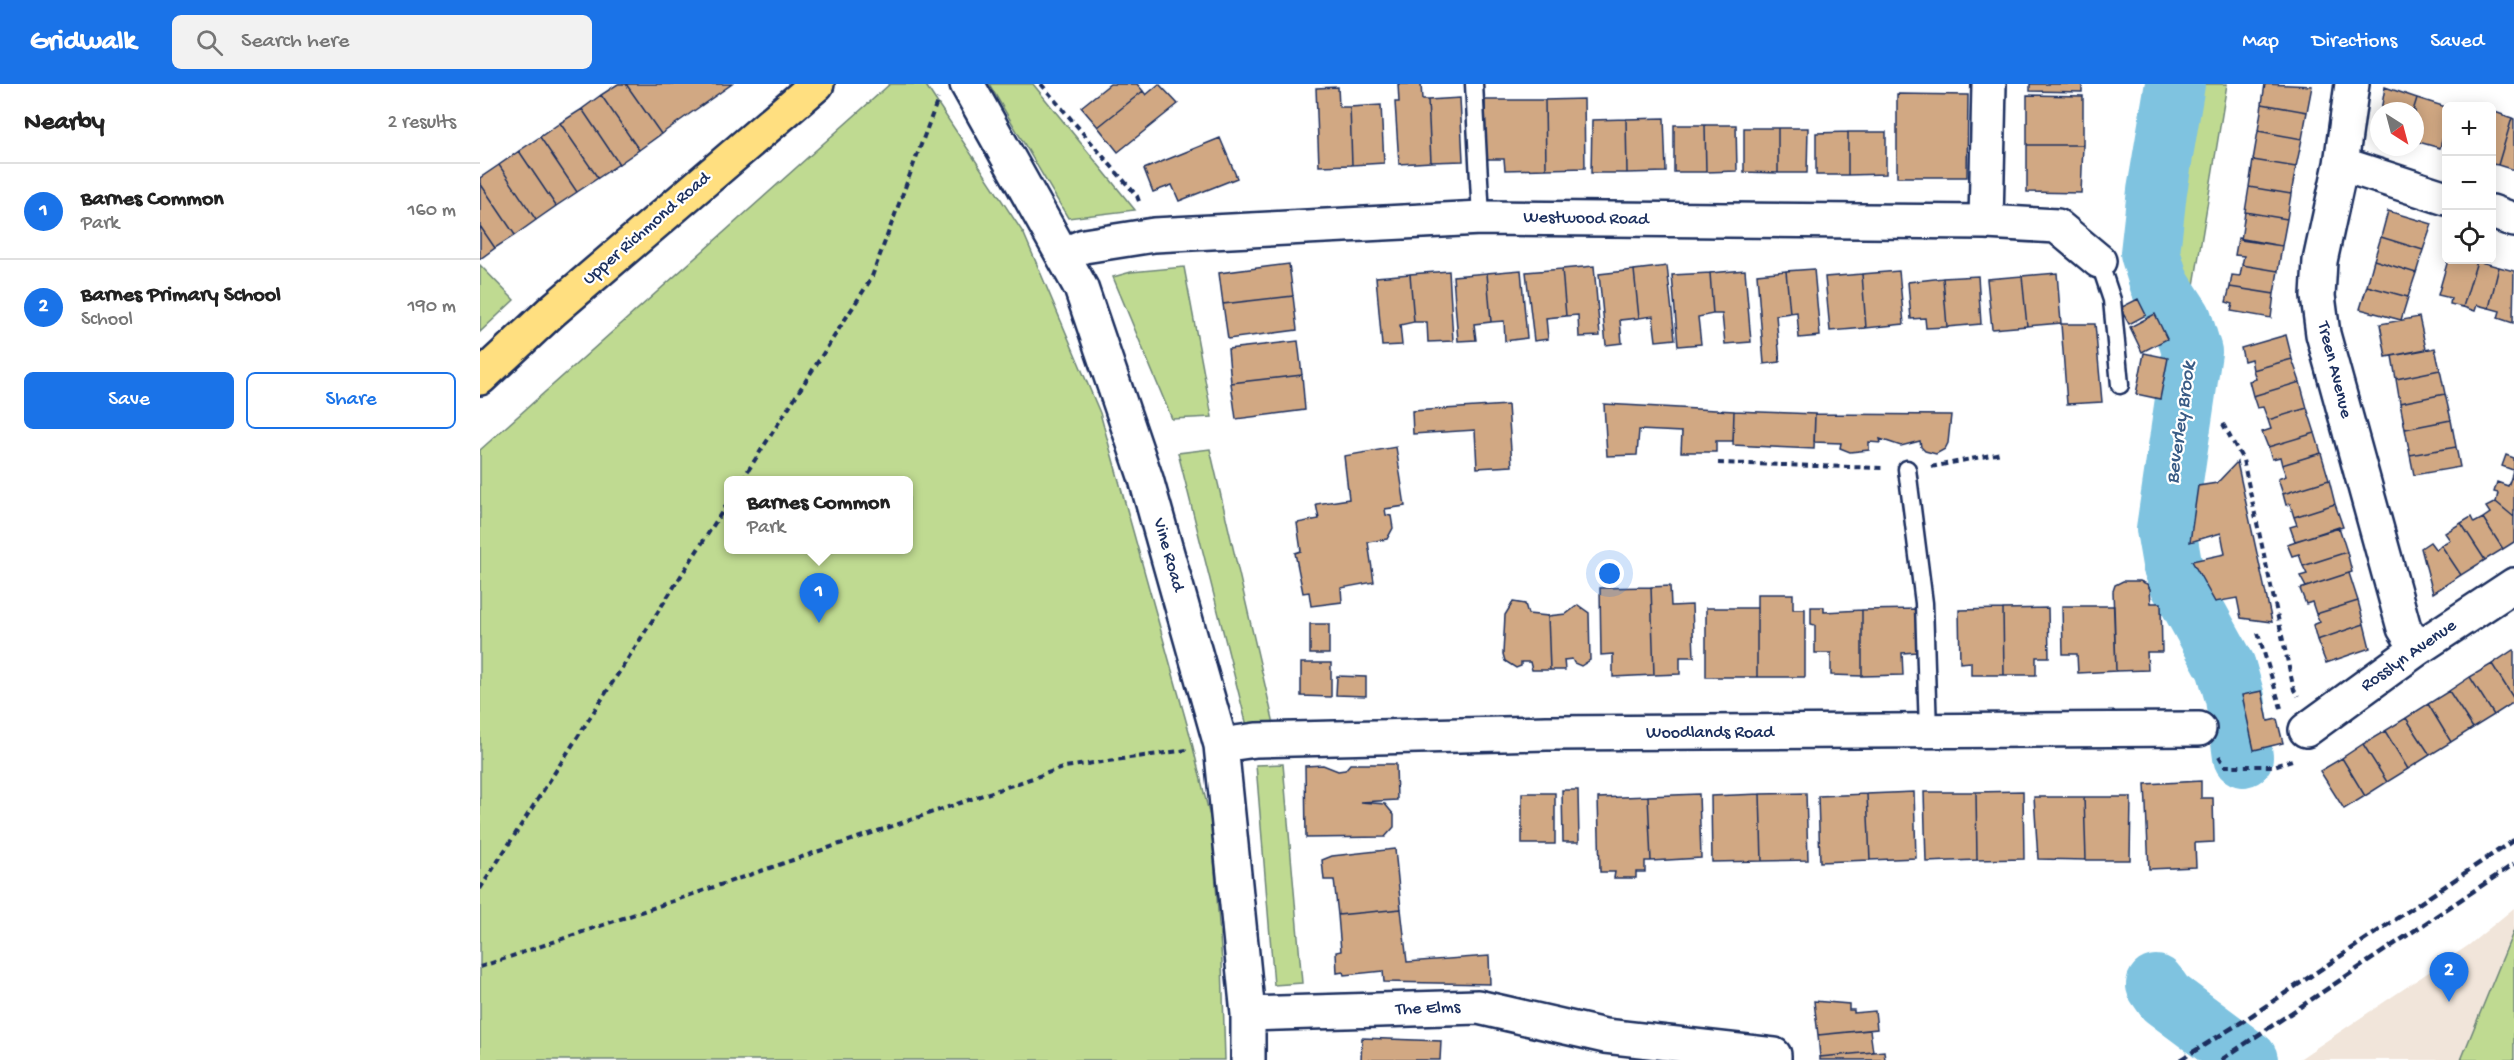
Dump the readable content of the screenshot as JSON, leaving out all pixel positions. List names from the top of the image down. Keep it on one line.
{"streets":{"highway":["Upper Richmond Road"],"street":["Westwood Road","Treen Avenue","Vine Road","Rosslyn Avenue","Woodlands Road","The Elms"]},"crossings":[["Westwood Road","Vine Road"],["Treen Avenue","Rosslyn Avenue"],["Vine Road","Woodlands Road"],["Vine Road","The Elms"]],"water":["Beverley Brook"],"north":"bottom right","page":{"header":"Gridwalk","search":"Search here","nav":["Map","Directions","Saved"],"heading":["Nearby","2 results"],"map_buttons":["+","−"],"list":[{"mark":"1","name":"Barnes Common","note":"Park","value":"160 m"},{"mark":"2","name":"Barnes Primary School","note":"School","value":"190 m"}],"buttons":["Save","Share"],"popup":["Barnes Common","Park"],"pins":["1","2"]}}
